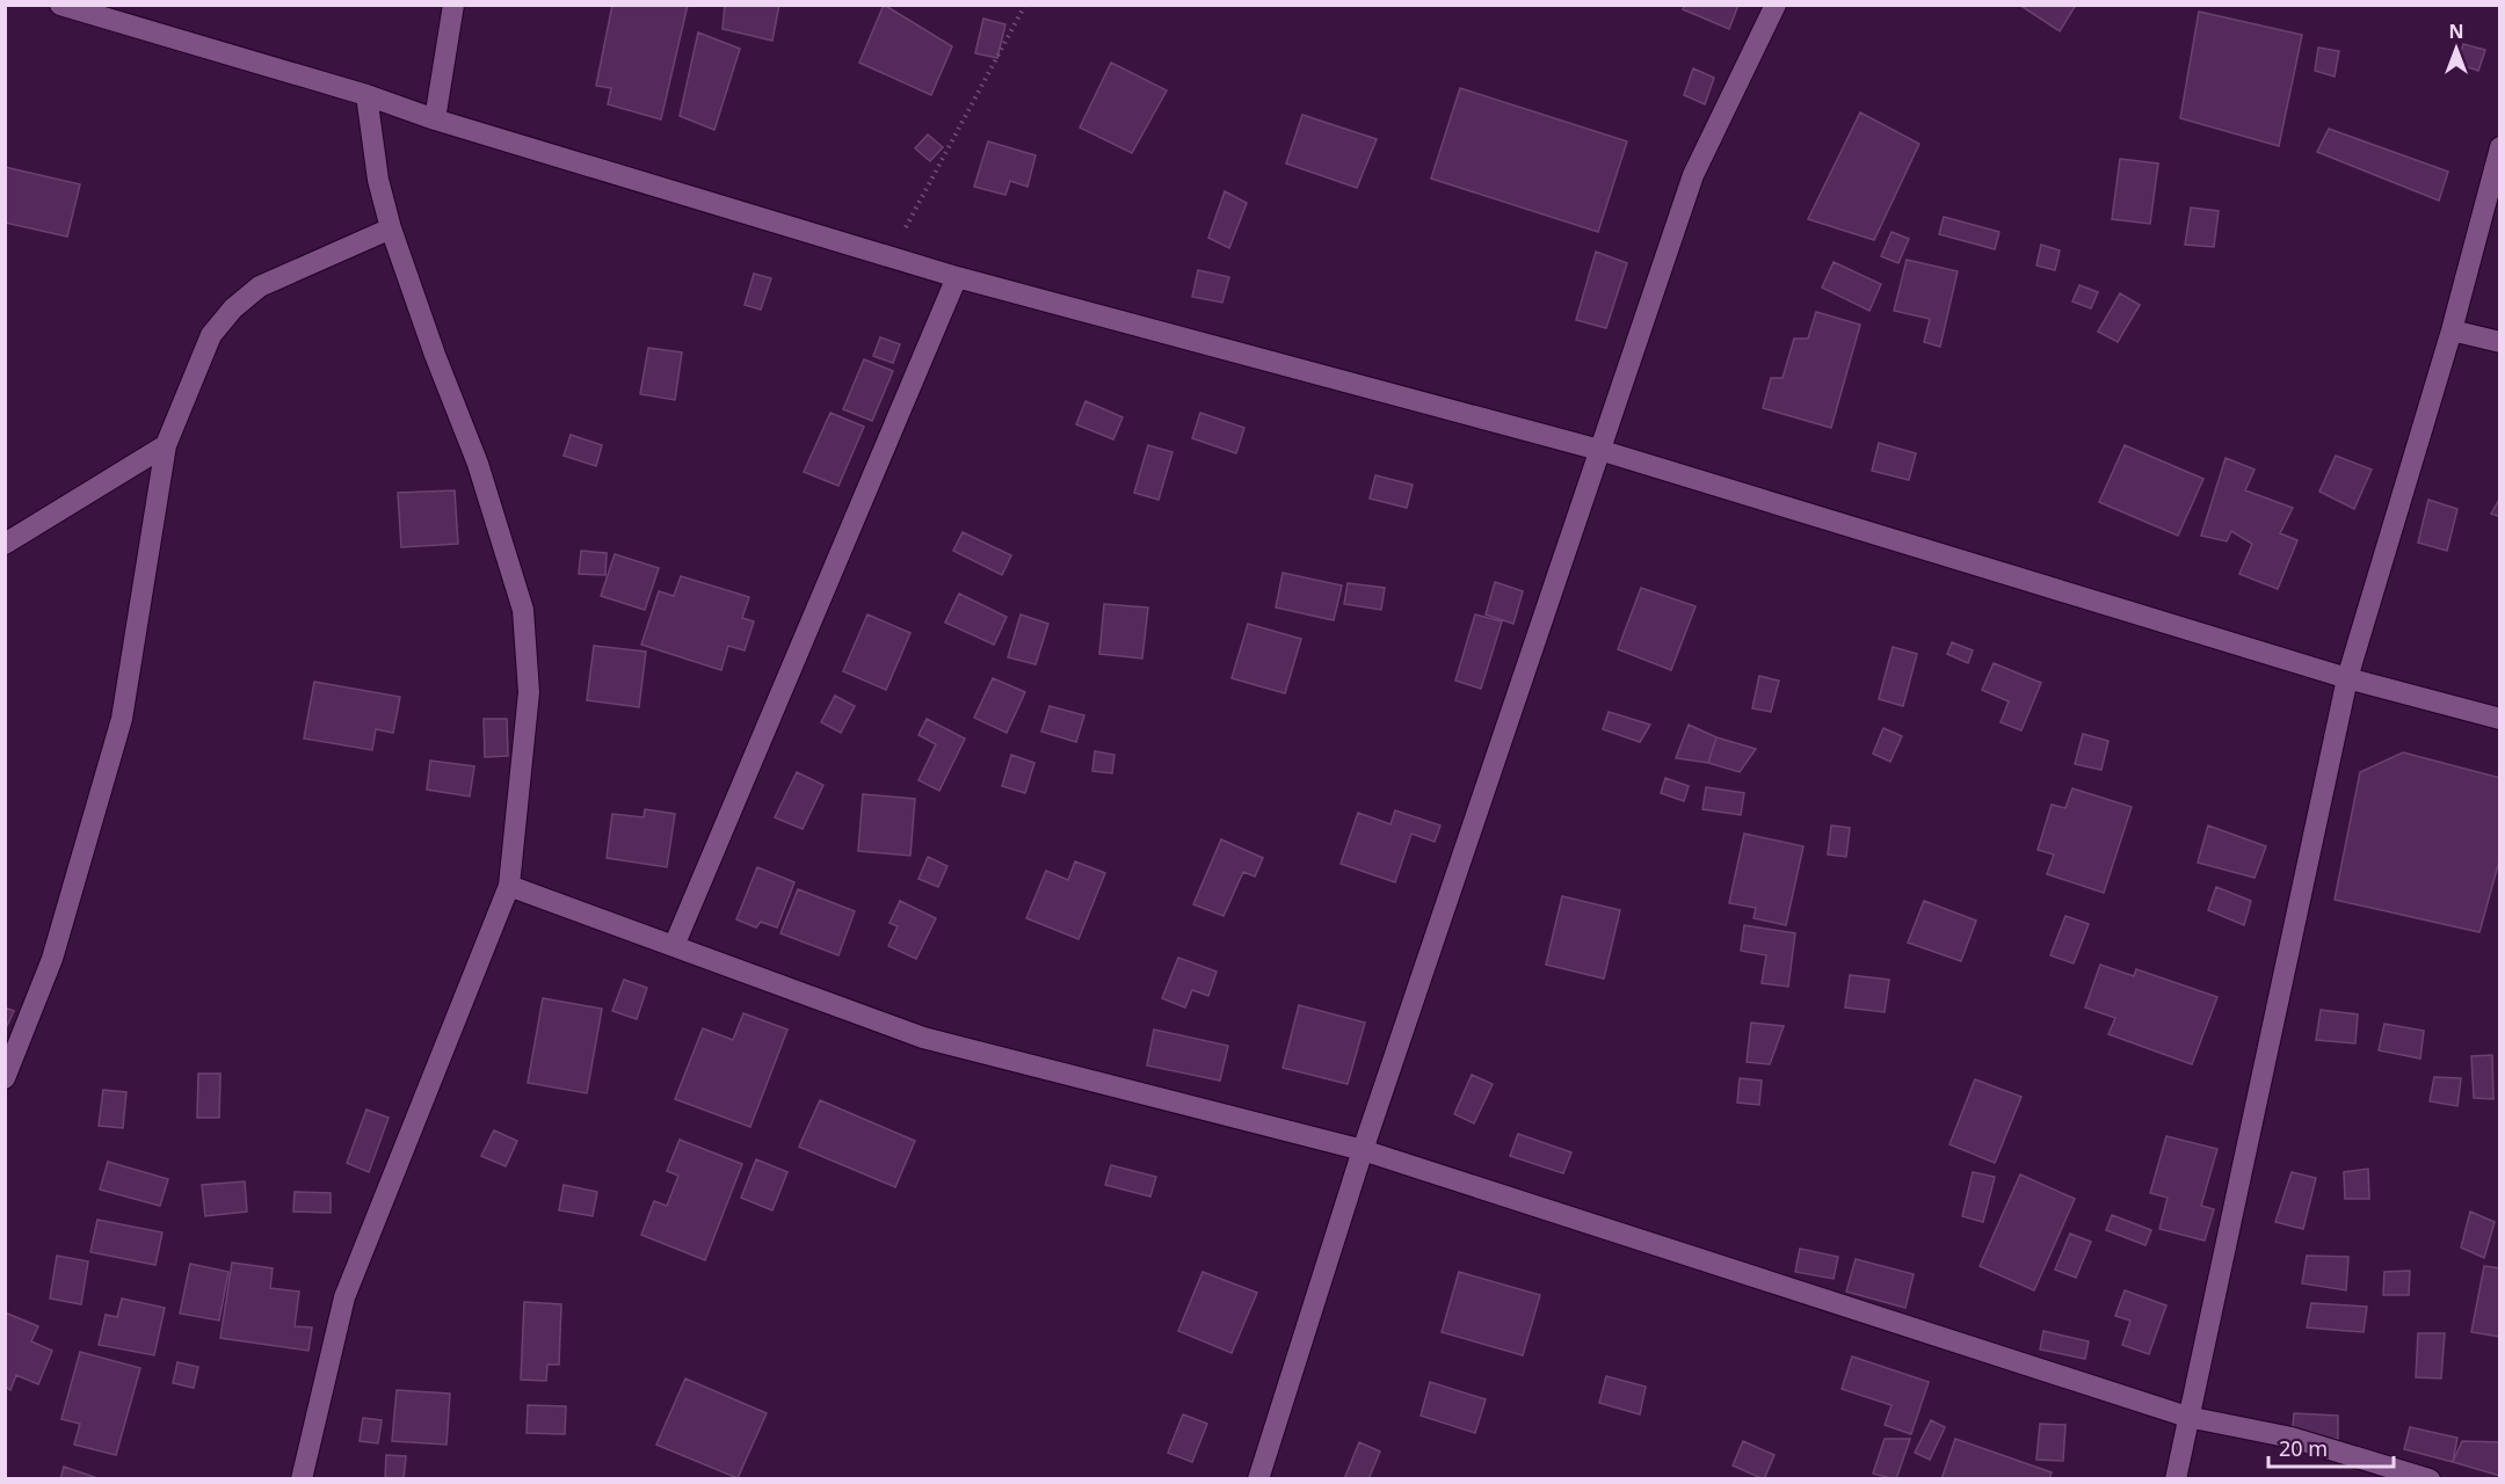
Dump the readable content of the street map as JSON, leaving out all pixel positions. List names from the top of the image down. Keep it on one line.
{"scale_bar":"20 m","north":"top"}
